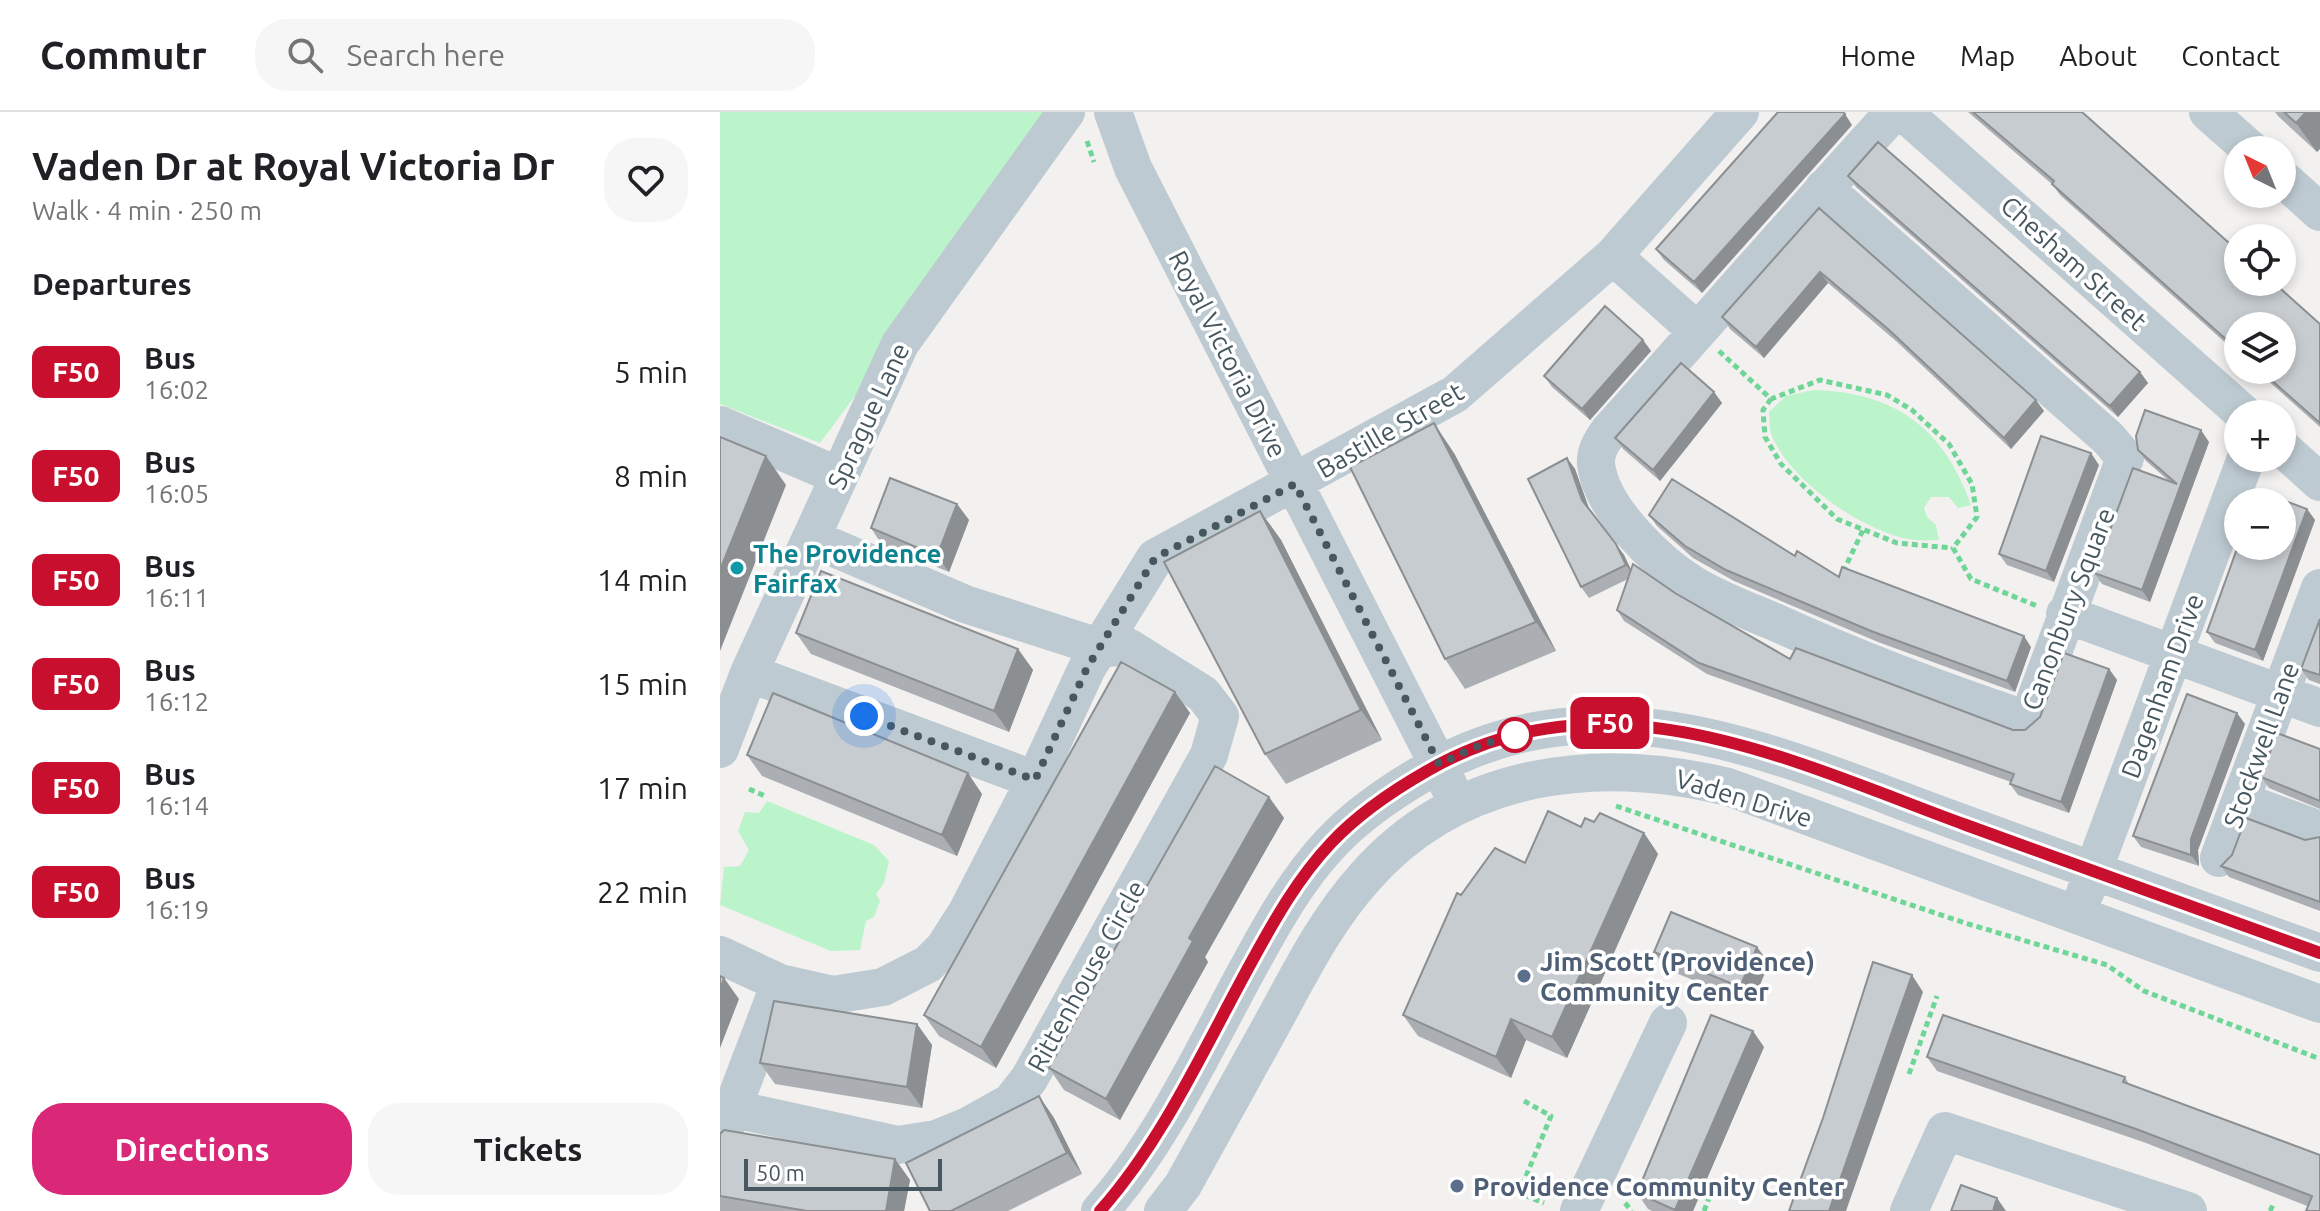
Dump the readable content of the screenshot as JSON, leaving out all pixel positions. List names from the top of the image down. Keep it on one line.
{"streets":{"street":["Chesham Street","Royal Victoria Drive","Sprague Lane","Bastille Street","Canonbury Square","Dagenham Drive","Stockwell Lane","Vaden Drive","Rittenhouse Circle"]},"crossings":[["Royal Victoria Drive","Bastille Street"],["Royal Victoria Drive","Vaden Drive"],["Bastille Street","Rittenhouse Circle"],["Dagenham Drive","Vaden Drive"]],"places":["The Providence Fairfax","Jim Scott (Providence) Community Center","Providence Community Center"],"lines":["bus line F50"],"scale_bar":"50 m","north":"top left","page":{"header":"Commutr","search":"Search here","nav":["Home","Map","About","Contact"],"heading":[["Vaden Dr at Royal Victoria Dr","Walk · 4 min · 250 m"],"Departures"],"on_map":"F50","map_buttons":["+","−"],"list":[{"mark":"F50","name":"Bus","note":"16:02","value":"5 min"},{"mark":"F50","name":"Bus","note":"16:05","value":"8 min"},{"mark":"F50","name":"Bus","note":"16:11","value":"14 min"},{"mark":"F50","name":"Bus","note":"16:12","value":"15 min"},{"mark":"F50","name":"Bus","note":"16:14","value":"17 min"},{"mark":"F50","name":"Bus","note":"16:19","value":"22 min"}],"buttons":["Directions","Tickets"],"scale":"50 m"}}
